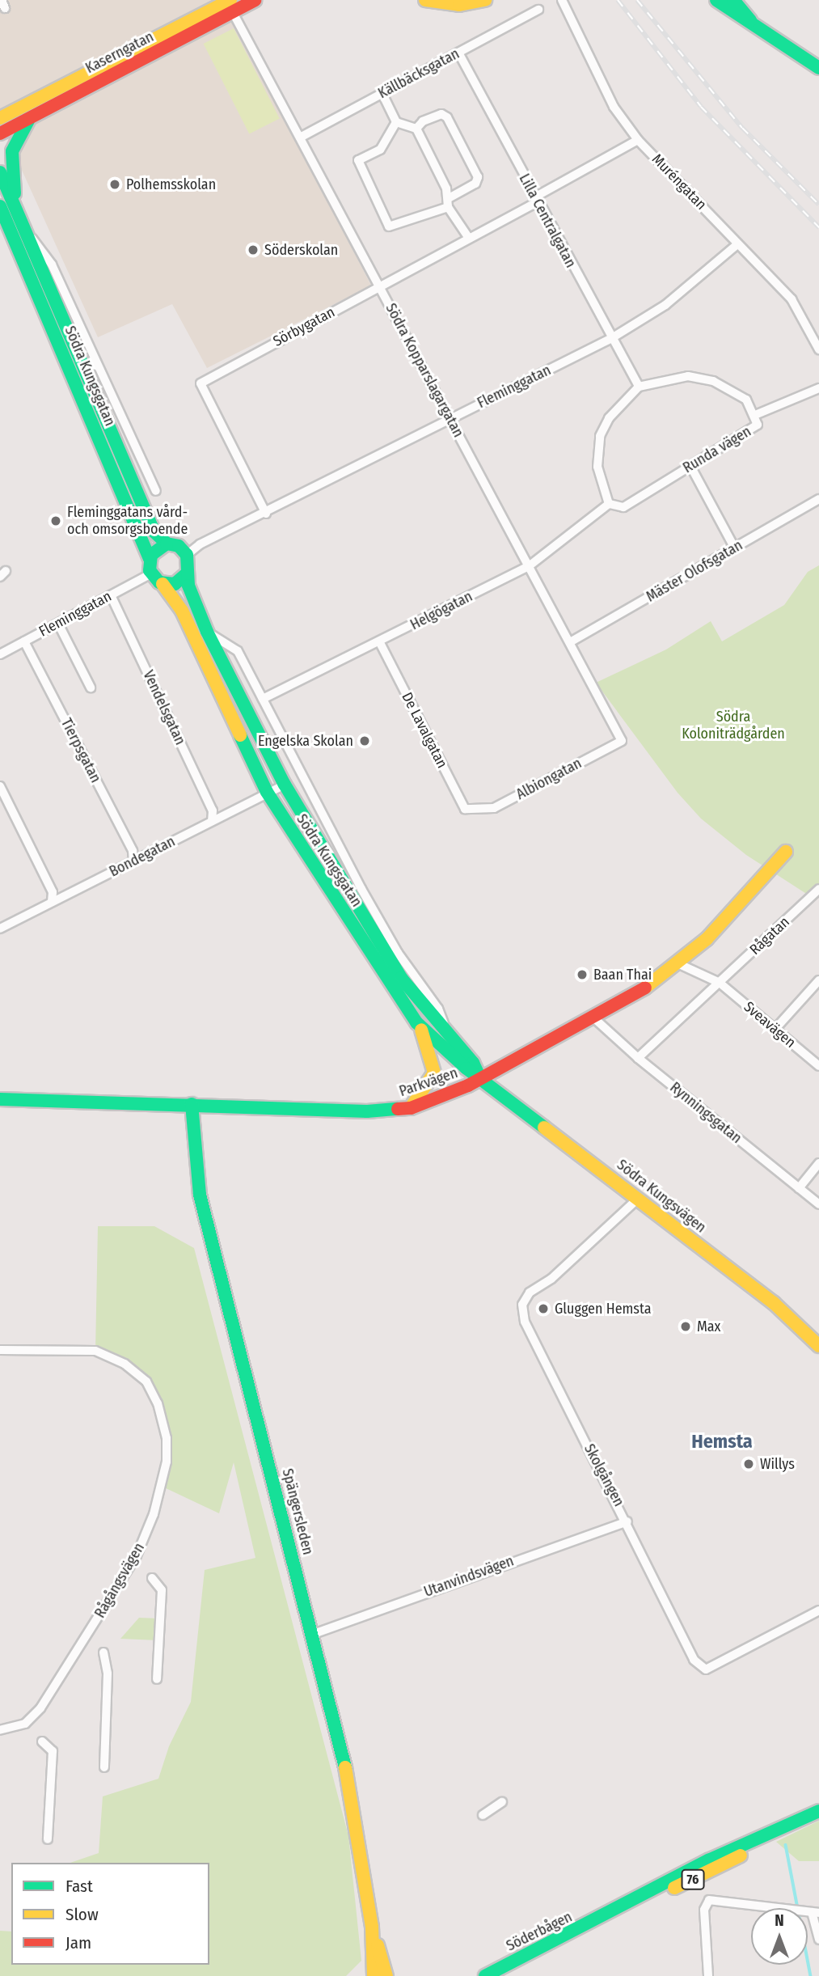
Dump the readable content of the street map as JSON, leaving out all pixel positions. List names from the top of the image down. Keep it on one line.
{"streets":{"main road":["Kaserngatan","Södra Kungsgatan","Parkvägen","Södra Kungsvägen","Spängersleden","76","Söderbågen"],"street":["Källbäcksgatan","Muréngatan","Lilla Centralgatan","Sörbygatan","Södra Kopparslagargatan","Fleminggatan","Runda vägen","Mäster Olofsgatan","Helgögatan","Vendelsgatan","De Lavalgatan","Tierpsgatan","Albiongatan","Bondegatan","Rågatan","Sveavägen","Rynningsgatan","Skolgången","Utanvindsvägen","Rågångsvägen"]},"crossings":[["Kaserngatan","Södra Kopparslagargatan"],["Källbäcksgatan","Lilla Centralgatan"],["Källbäcksgatan","Södra Kopparslagargatan"],["Muréngatan","Sörbygatan"],["Muréngatan","Fleminggatan"],["Lilla Centralgatan","Sörbygatan"],["Lilla Centralgatan","Fleminggatan"],["Lilla Centralgatan","Runda vägen"],["Sörbygatan","Södra Kopparslagargatan"],["Sörbygatan","Fleminggatan"],["Södra Kopparslagargatan","Fleminggatan"],["Södra Kopparslagargatan","Mäster Olofsgatan"],["Södra Kopparslagargatan","Helgögatan"],["Södra Kopparslagargatan","Albiongatan"],["Södra Kungsgatan","Fleminggatan"],["Södra Kungsgatan","Helgögatan"],["Södra Kungsgatan","Bondegatan"],["Södra Kungsgatan","Parkvägen"],["Södra Kungsgatan","Södra Kungsvägen"],["Fleminggatan","Vendelsgatan"],["Fleminggatan","Tierpsgatan"],["Runda vägen","Helgögatan"],["Helgögatan","De Lavalgatan"],["Vendelsgatan","Bondegatan"],["De Lavalgatan","Albiongatan"],["Tierpsgatan","Bondegatan"],["Rågatan","Sveavägen"],["Rågatan","Rynningsgatan"],["Parkvägen","Rynningsgatan"],["Parkvägen","Södra Kungsvägen"],["Parkvägen","Spängersleden"],["Södra Kungsvägen","Skolgången"],["Skolgången","Utanvindsvägen"],["Spängersleden","Utanvindsvägen"]],"districts":["Hemsta"],"parks":["Södra Koloniträdgården"],"places":["Polhemsskolan","Söderskolan","Fleminggatans vård- och omsorgsboende","Engelska Skolan","Baan Thai","Gluggen Hemsta","Max","Willys"],"legend":["Fast","Slow","Jam"],"north":"top"}
